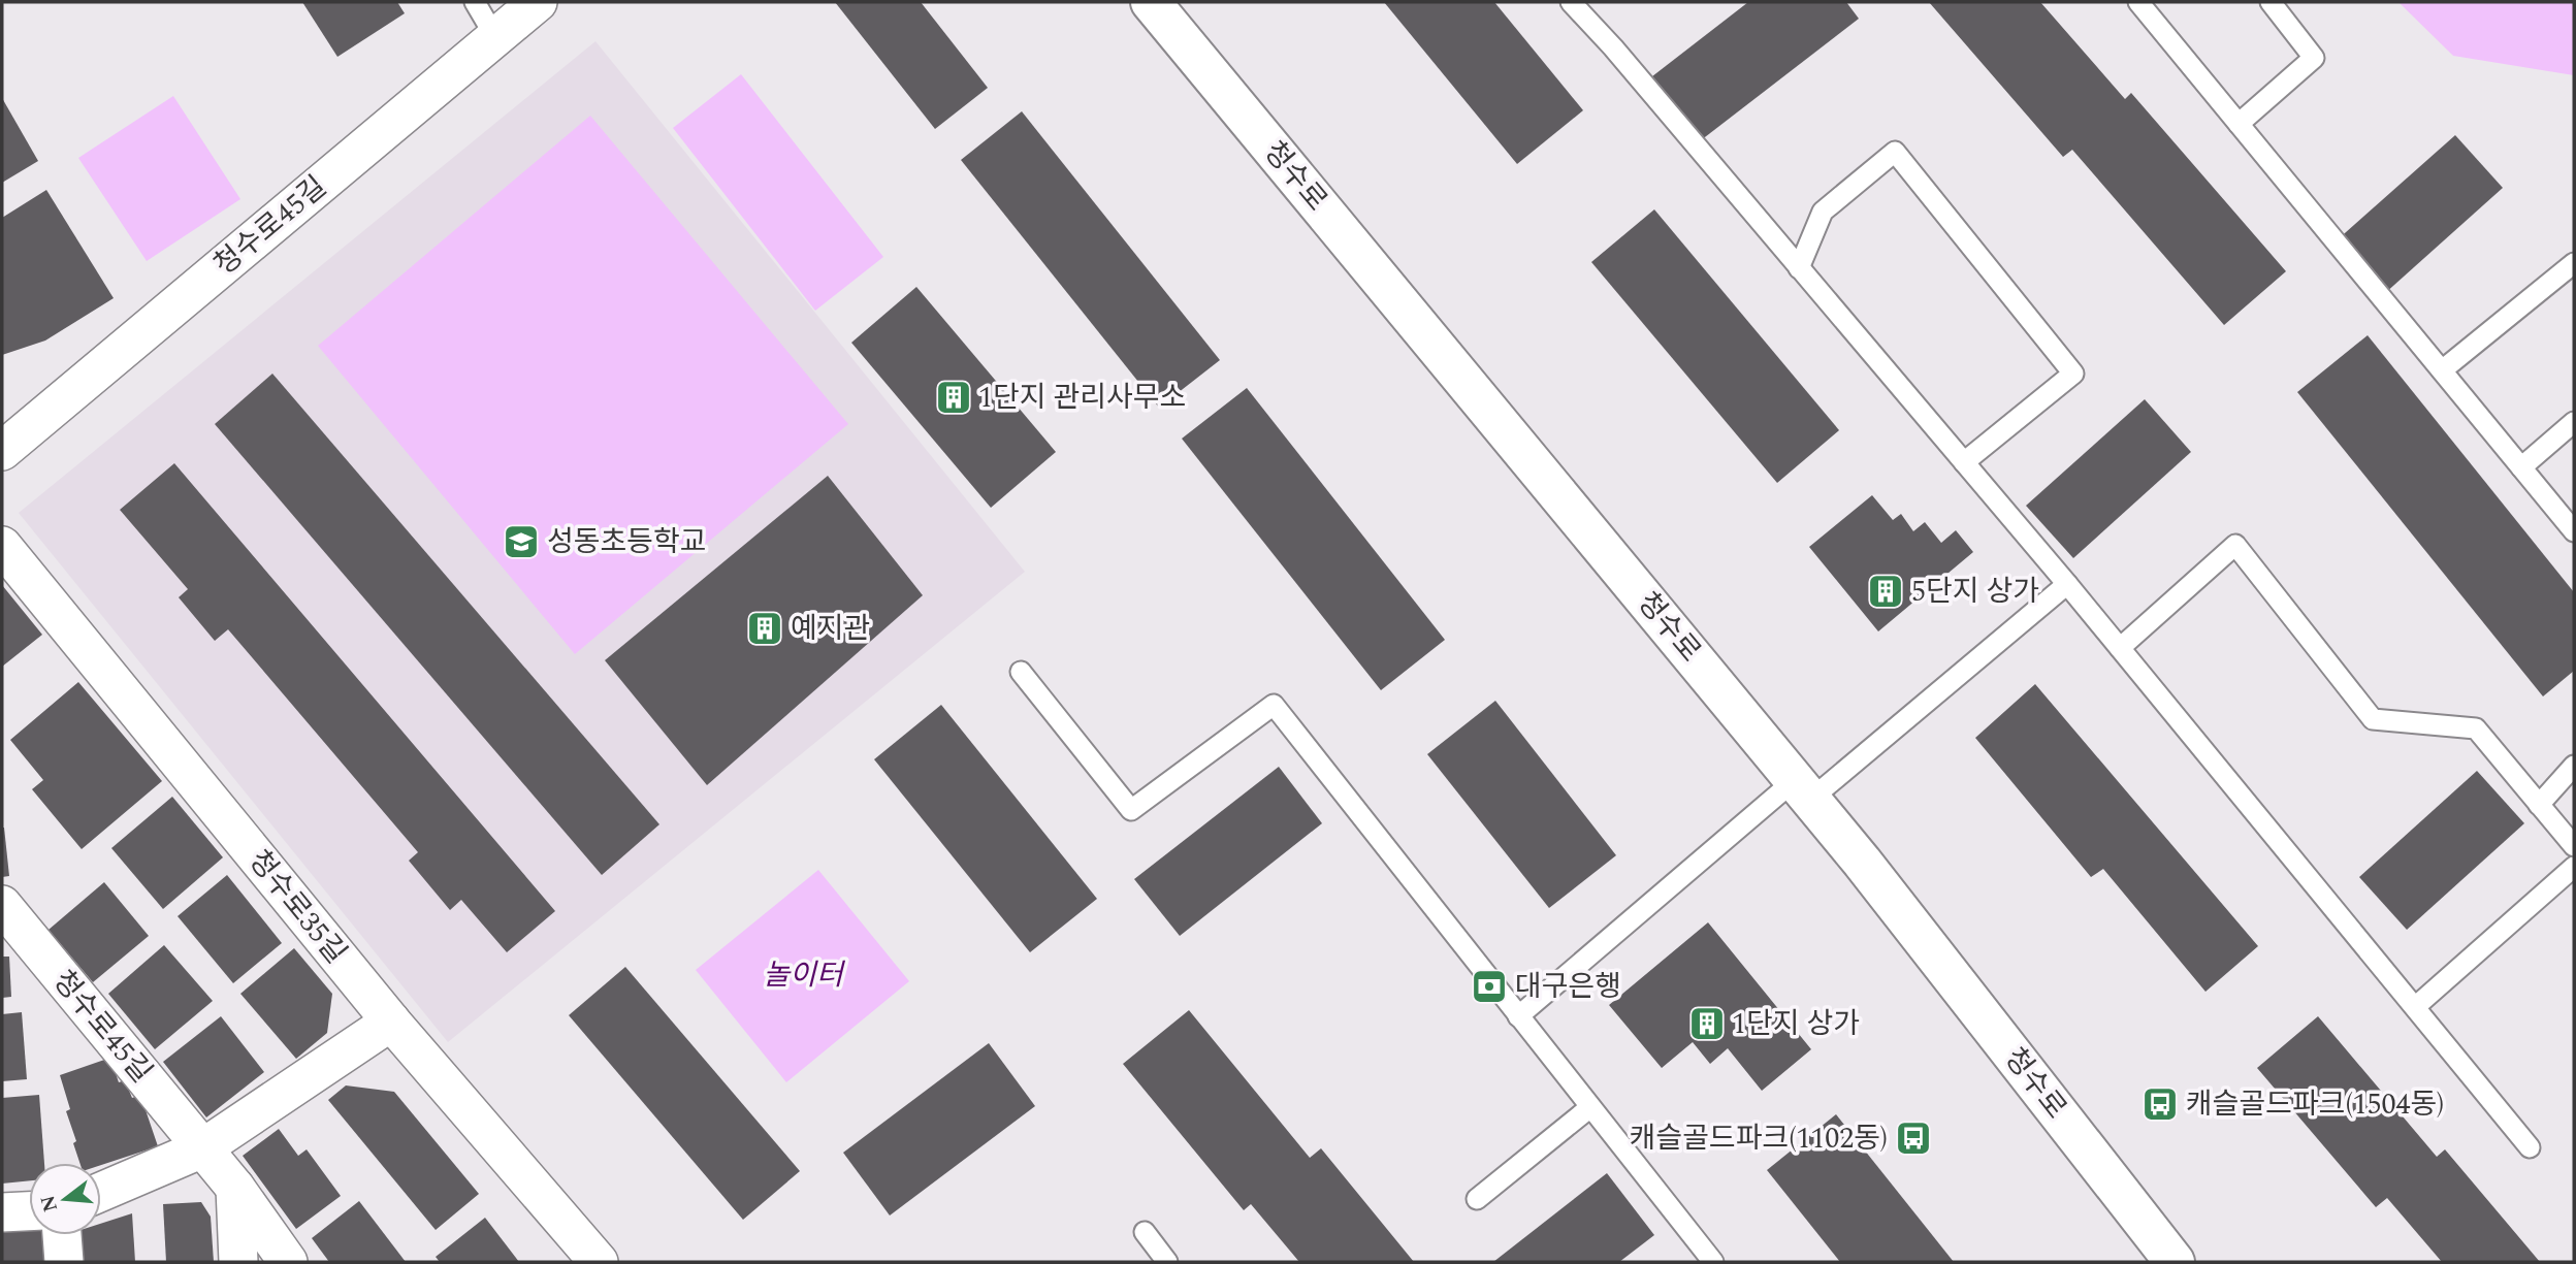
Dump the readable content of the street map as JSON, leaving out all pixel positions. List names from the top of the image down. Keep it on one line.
{"streets":{"main road":["청수로"],"street":["청수로45길","청수로35길"]},"parks":["놀이터"],"places":{"building":["1단지 관리사무소","5단지 상가","예지관","1단지 상가"],"school or university":["성동초등학교"],"bank":["대구은행"],"bus stop":["캐슬골드파크(1504동)","캐슬골드파크(1102동)"]},"north":"left"}
